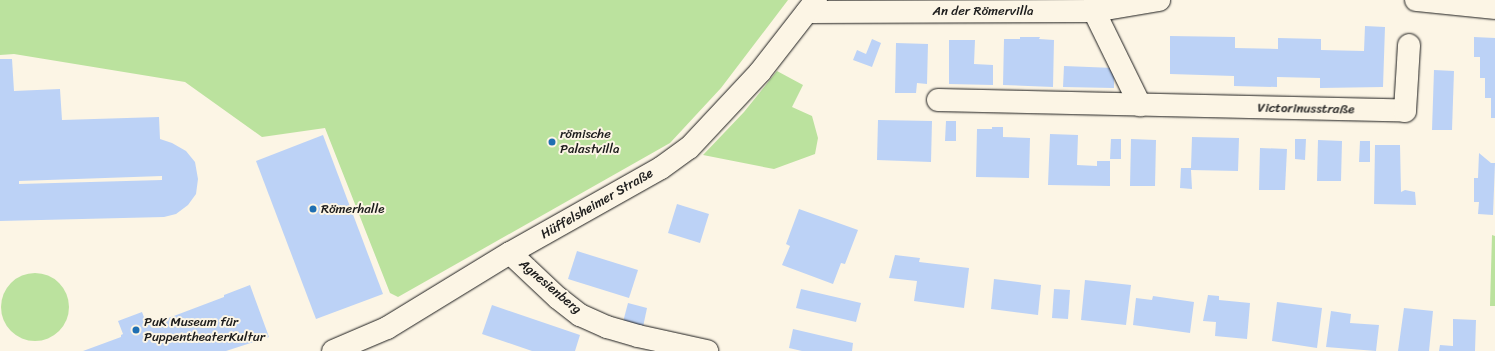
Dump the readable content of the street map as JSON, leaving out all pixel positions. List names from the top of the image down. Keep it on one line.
{"streets":{"street":["An der Römervilla","Victorinusstraße","Hüffelsheimer Straße","Agnesienberg"]},"crossings":[["An der Römervilla","Hüffelsheimer Straße"],["Hüffelsheimer Straße","Agnesienberg"]],"places":["römische Palastvilla","Römerhalle","PuK Museum für PuppentheaterKultur"]}
